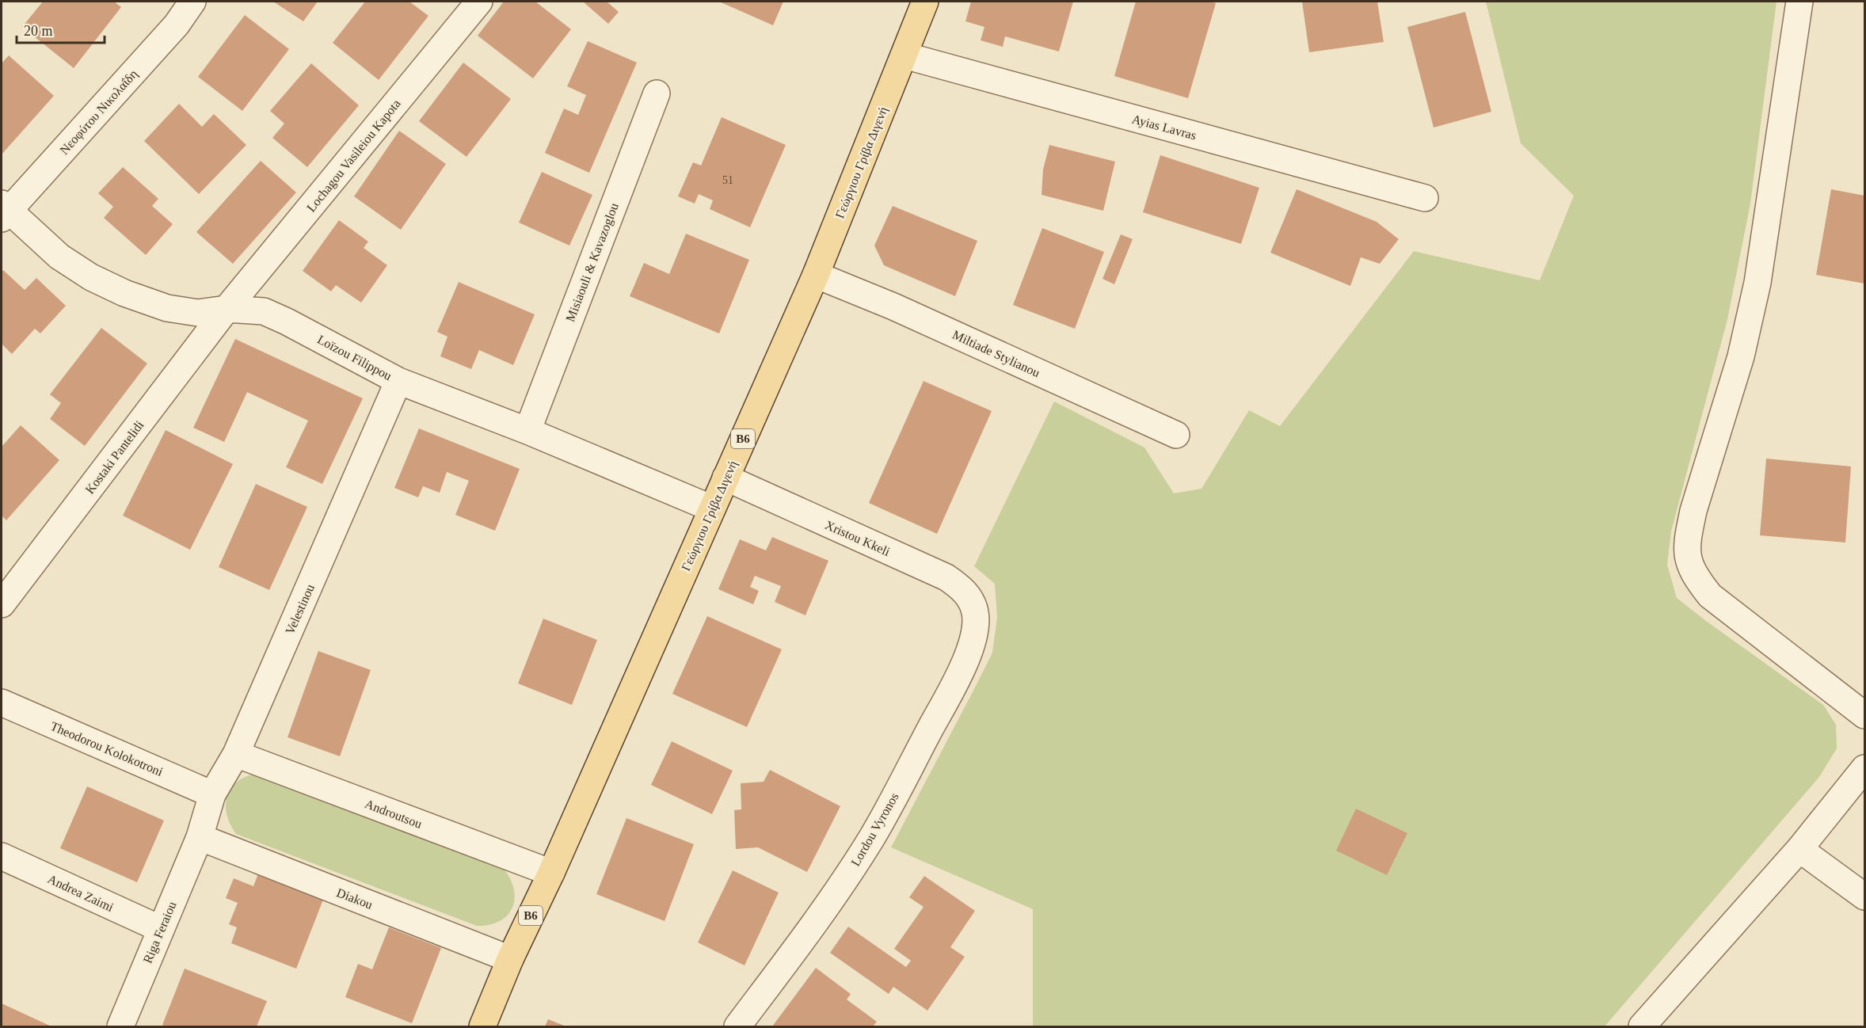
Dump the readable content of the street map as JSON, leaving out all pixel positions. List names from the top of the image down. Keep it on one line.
{"streets":{"main road":["Γεώργιου Γρίβα Διγενή","B6"],"street":["Νεοφύτου Νικολαΐδη","Ayias Lavras","Lochagou Vasileiou Kapota","Misiaouli & Kavazoglou","Miltiade Stylianou","Loïzou Filippou","Kostaki Pantelidi","Xristou Kkeli","Velestinou","Theodorou Kolokotroni","Androutsou","Lordou Vyronos","Andrea Zaimi","Diakou","Riga Feraiou"]},"crossings":[["Νεοφύτου Νικολαΐδη","Loïzou Filippou"],["Ayias Lavras","Γεώργιου Γρίβα Διγενή"],["Lochagou Vasileiou Kapota","Loïzou Filippou"],["Lochagou Vasileiou Kapota","Kostaki Pantelidi"],["Γεώργιου Γρίβα Διγενή","Miltiade Stylianou"],["Γεώργιου Γρίβα Διγενή","Loïzou Filippou"],["Γεώργιου Γρίβα Διγενή","Xristou Kkeli"],["Γεώργιου Γρίβα Διγενή","Androutsou"],["Γεώργιου Γρίβα Διγενή","Diakou"],["Misiaouli & Kavazoglou","Loïzou Filippou"],["Loïzou Filippou","Kostaki Pantelidi"],["Loïzou Filippou","Velestinou"],["Xristou Kkeli","Lordou Vyronos"],["Velestinou","Theodorou Kolokotroni"],["Velestinou","Androutsou"],["Velestinou","Diakou"],["Velestinou","Riga Feraiou"],["Andrea Zaimi","Riga Feraiou"],["Diakou","Riga Feraiou"]],"house_numbers":["51"],"scale_bar":"20 m"}
